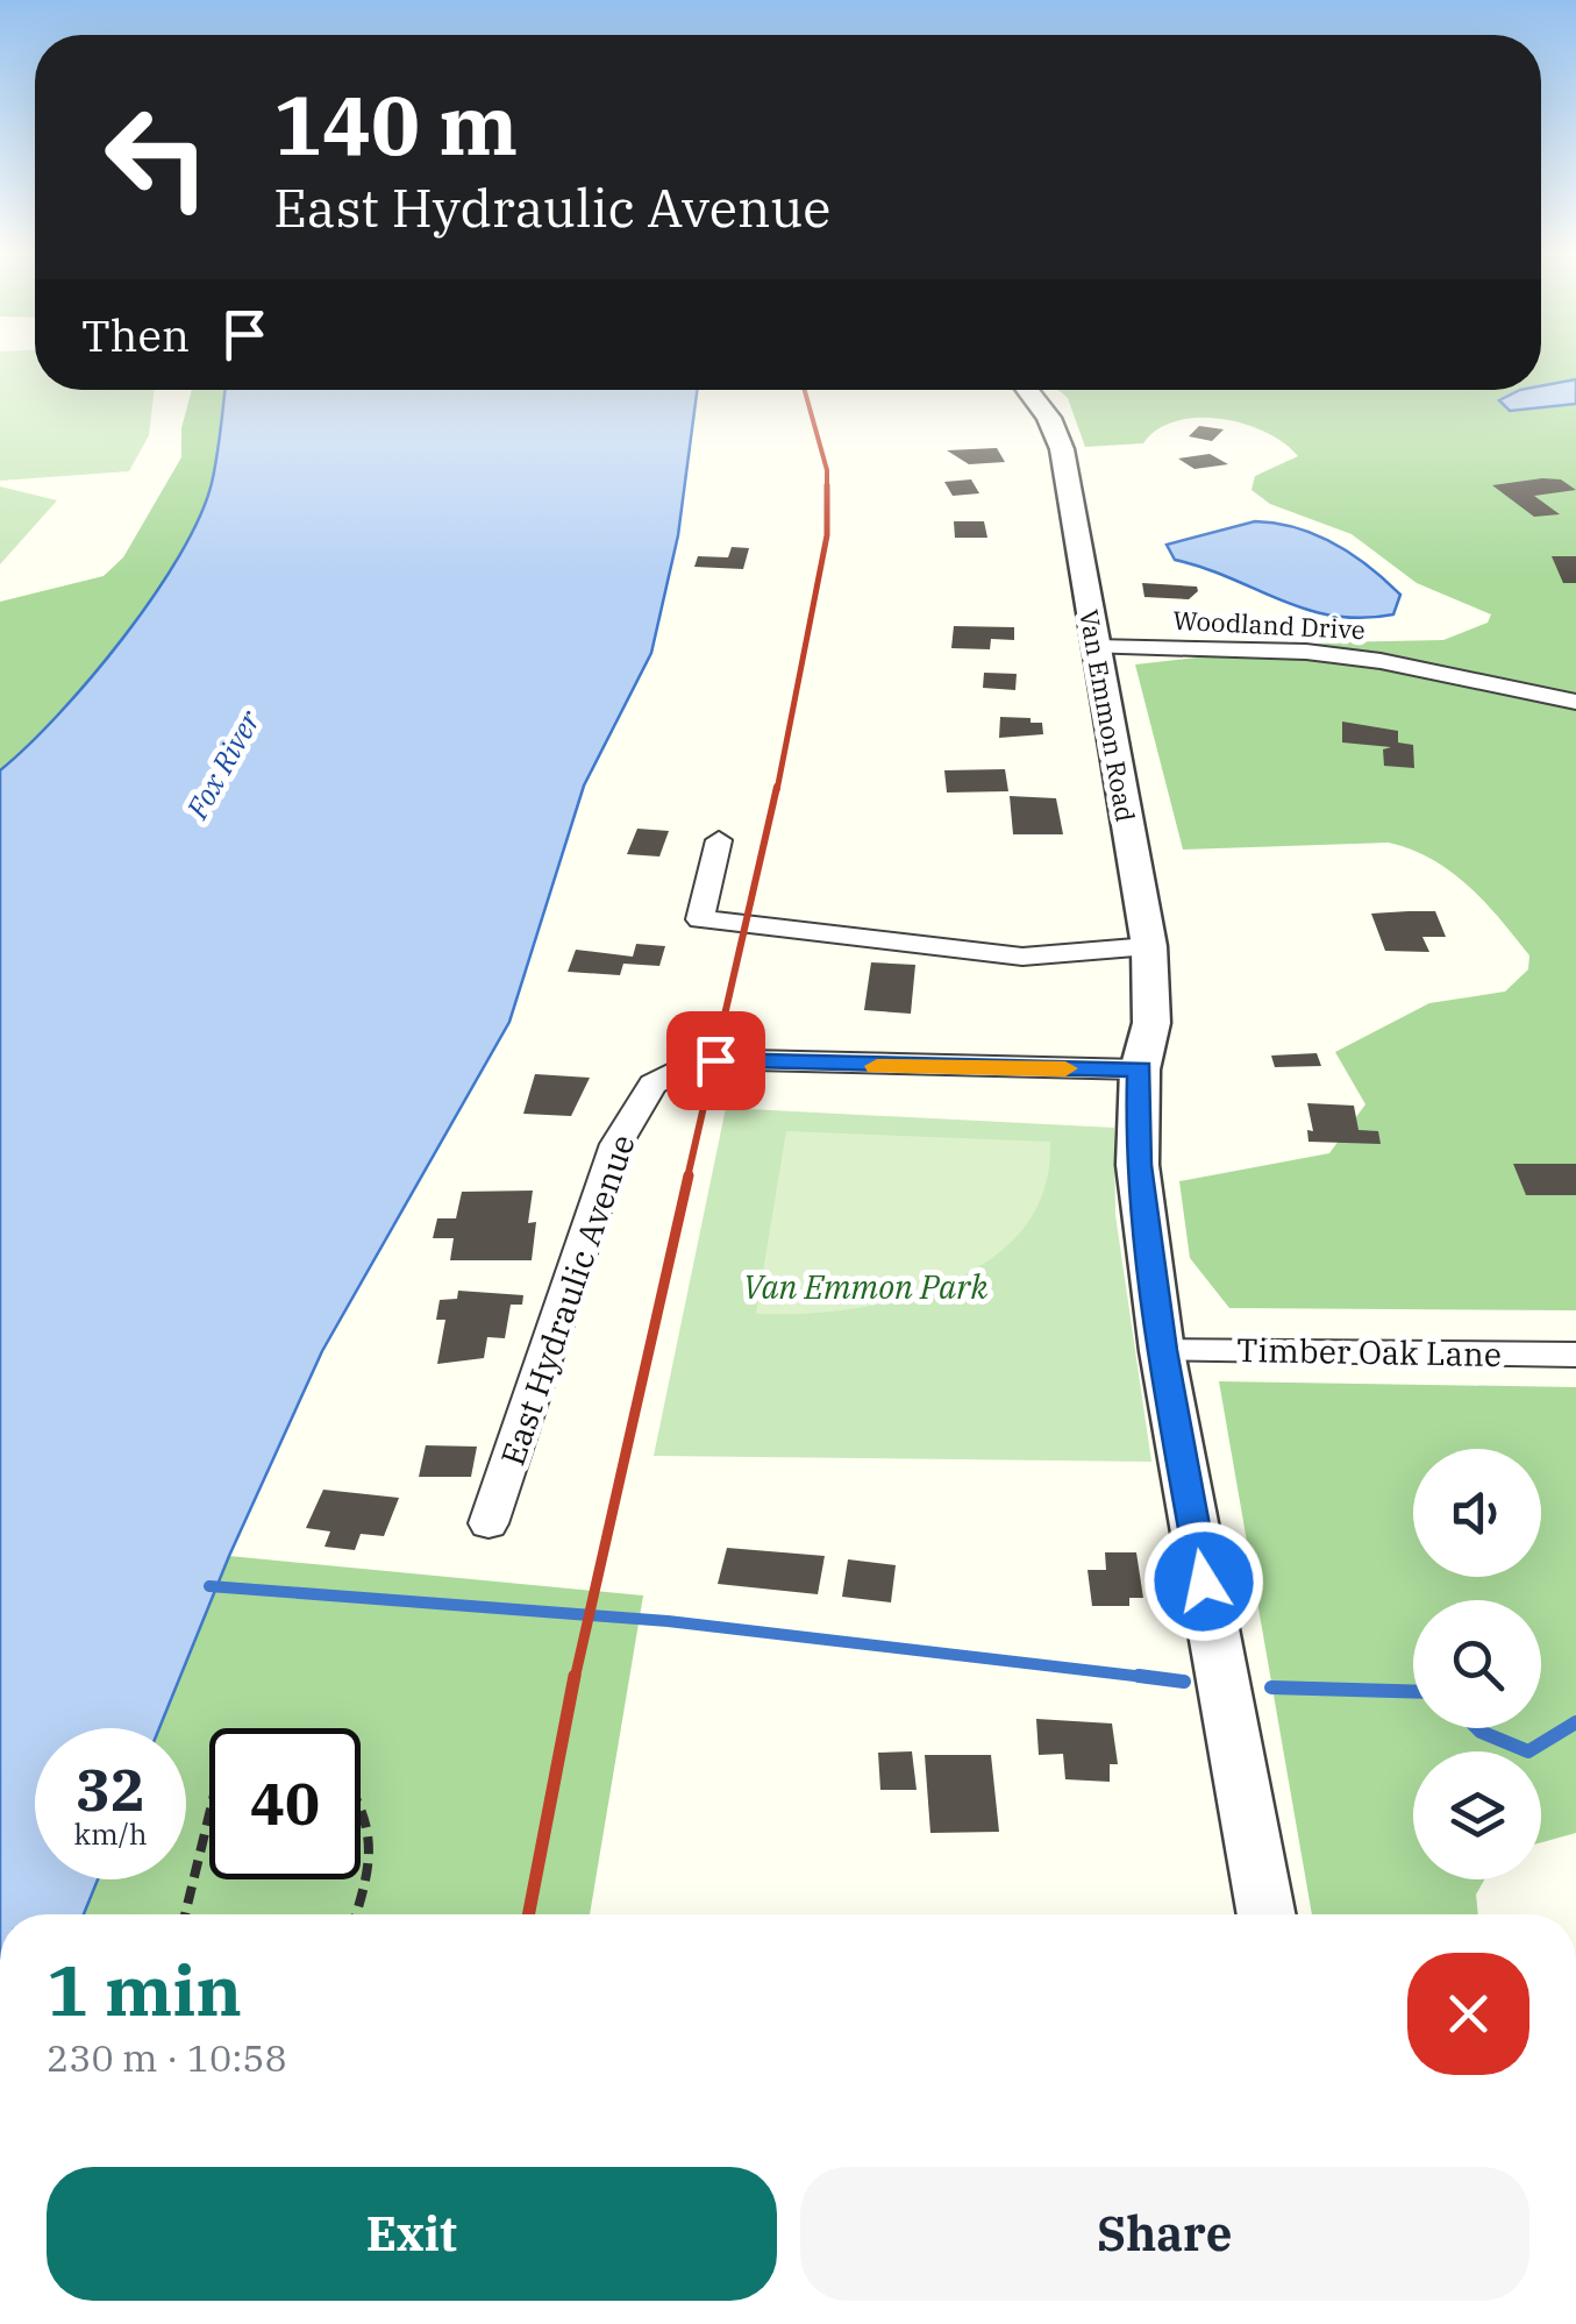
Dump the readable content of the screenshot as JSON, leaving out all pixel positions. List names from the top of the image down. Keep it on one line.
{"streets":{"street":["Woodland Drive","Van Emmon Road","East Hydraulic Avenue","Timber Oak Lane"]},"crossings":[["Woodland Drive","Van Emmon Road"],["Van Emmon Road","East Hydraulic Avenue"],["Van Emmon Road","Timber Oak Lane"]],"water":["Fox River"],"parks":["Van Emmon Park"],"page":{"turn":["140 m","East Hydraulic Avenue"],"then":"Then","speed":"32 km/h","limit":"40","heading":["1 min","230 m · 10:58"],"buttons":["Exit","Share"]}}
